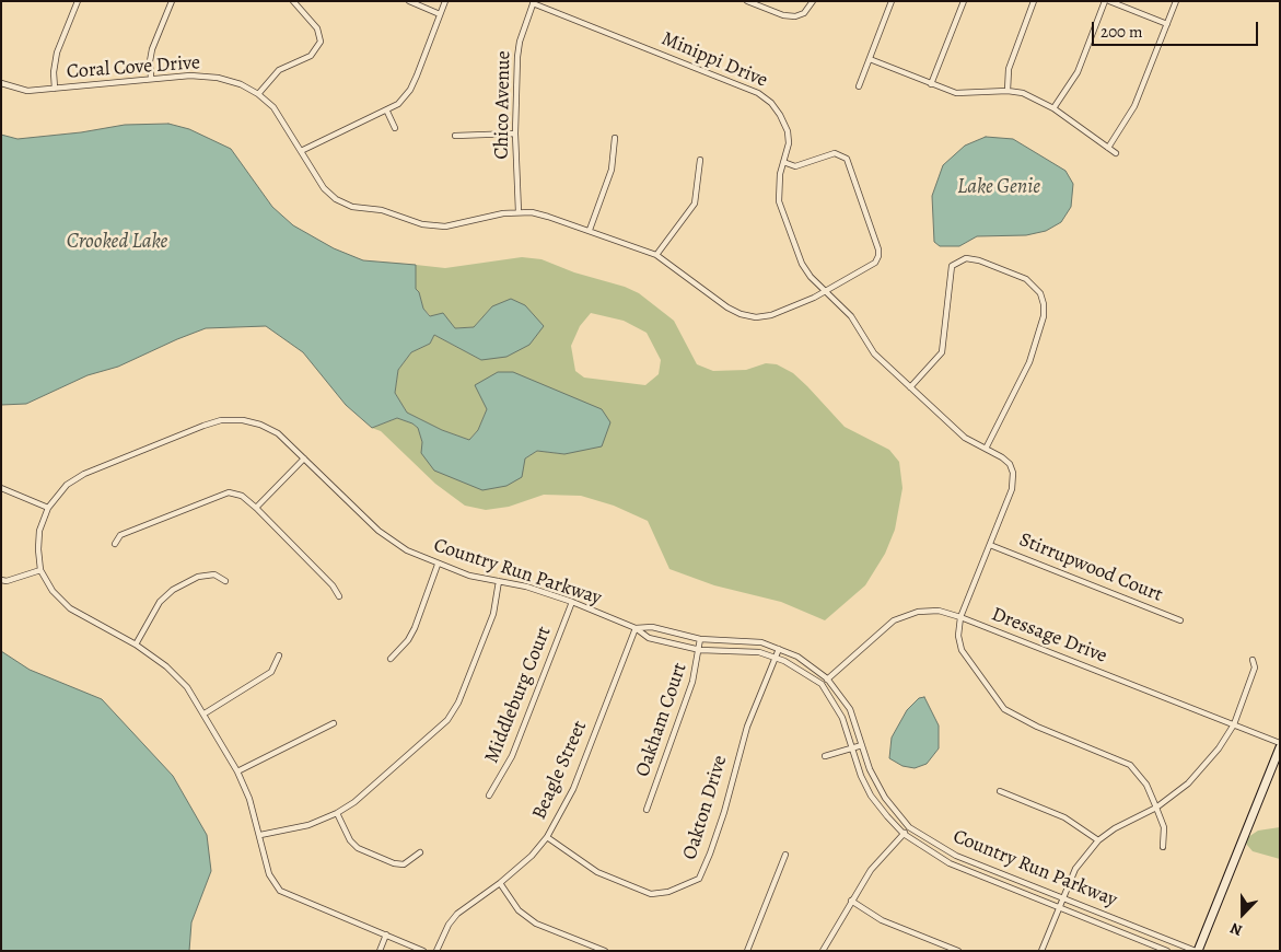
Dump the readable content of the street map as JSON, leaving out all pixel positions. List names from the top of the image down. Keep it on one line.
{"streets":{"street":["Minippi Drive","Coral Cove Drive","Chico Avenue","Stirrupwood Court","Country Run Parkway","Dressage Drive","Middleburg Court","Oakham Court","Beagle Street","Oakton Drive"]},"crossings":[["Minippi Drive","Coral Cove Drive"],["Minippi Drive","Chico Avenue"],["Minippi Drive","Stirrupwood Court"],["Minippi Drive","Dressage Drive"],["Coral Cove Drive","Chico Avenue"],["Country Run Parkway","Dressage Drive"],["Country Run Parkway","Middleburg Court"],["Country Run Parkway","Oakham Court"],["Country Run Parkway","Beagle Street"],["Country Run Parkway","Oakton Drive"],["Beagle Street","Oakton Drive"]],"water":["Lake Genie","Crooked Lake"],"scale_bar":"200 m","north":"bottom"}
